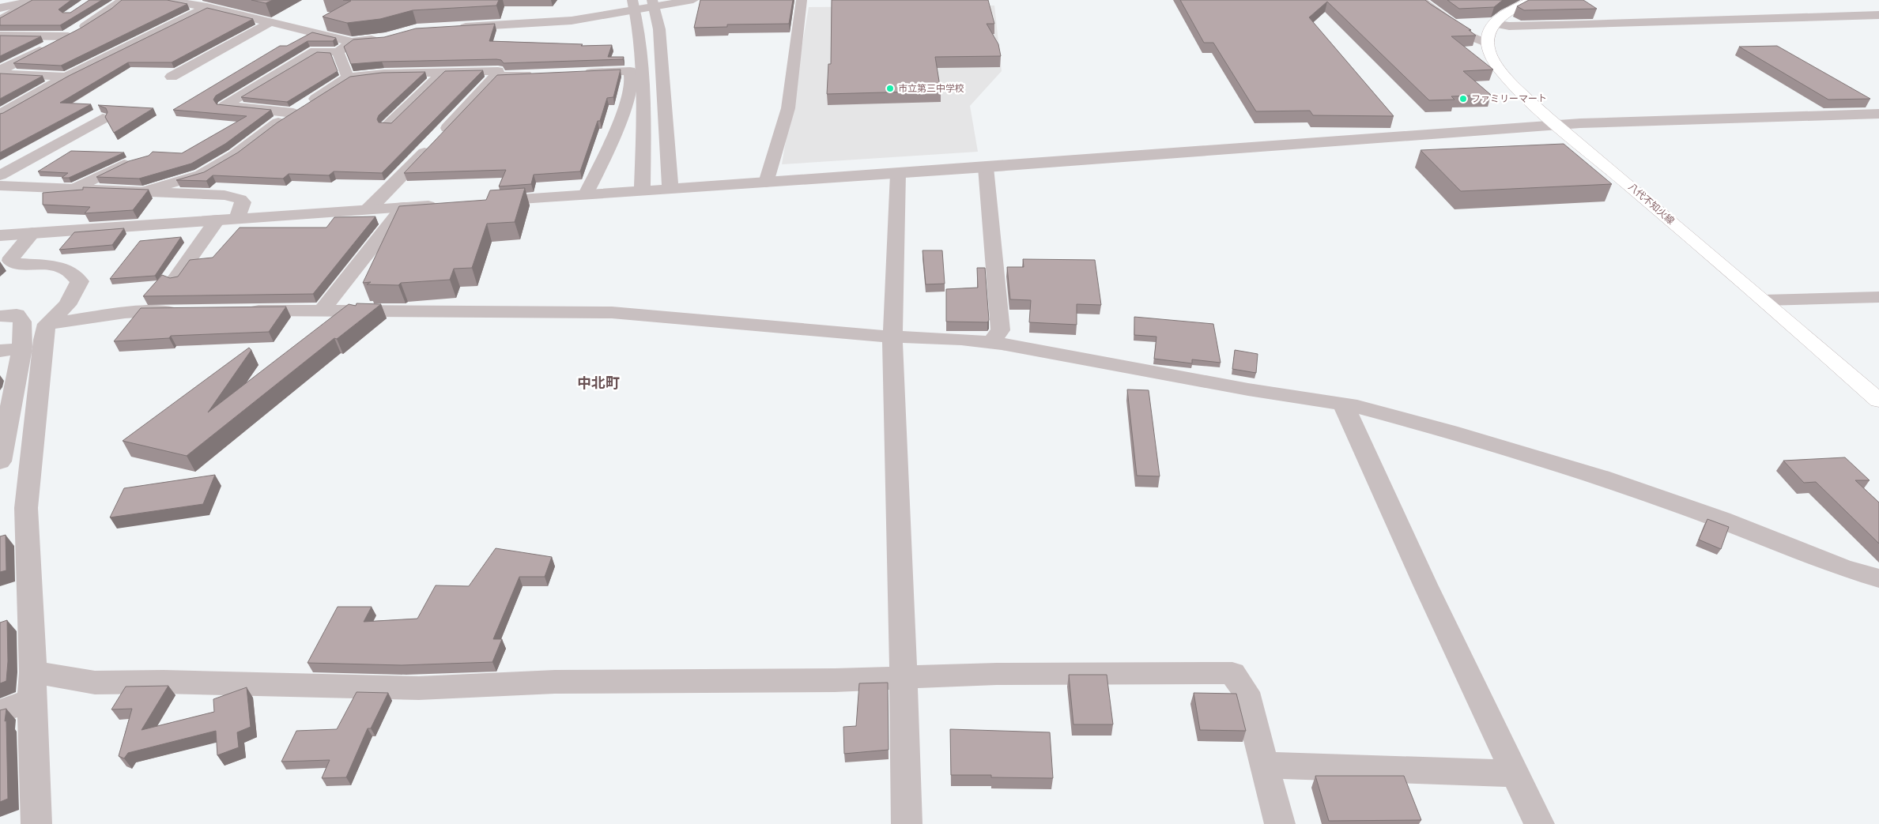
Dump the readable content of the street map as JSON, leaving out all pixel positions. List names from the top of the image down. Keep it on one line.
{"streets":{"main road":["八代不知火線"]},"districts":["中北町"],"places":["市立第三中学校","ファミリーマート"]}
